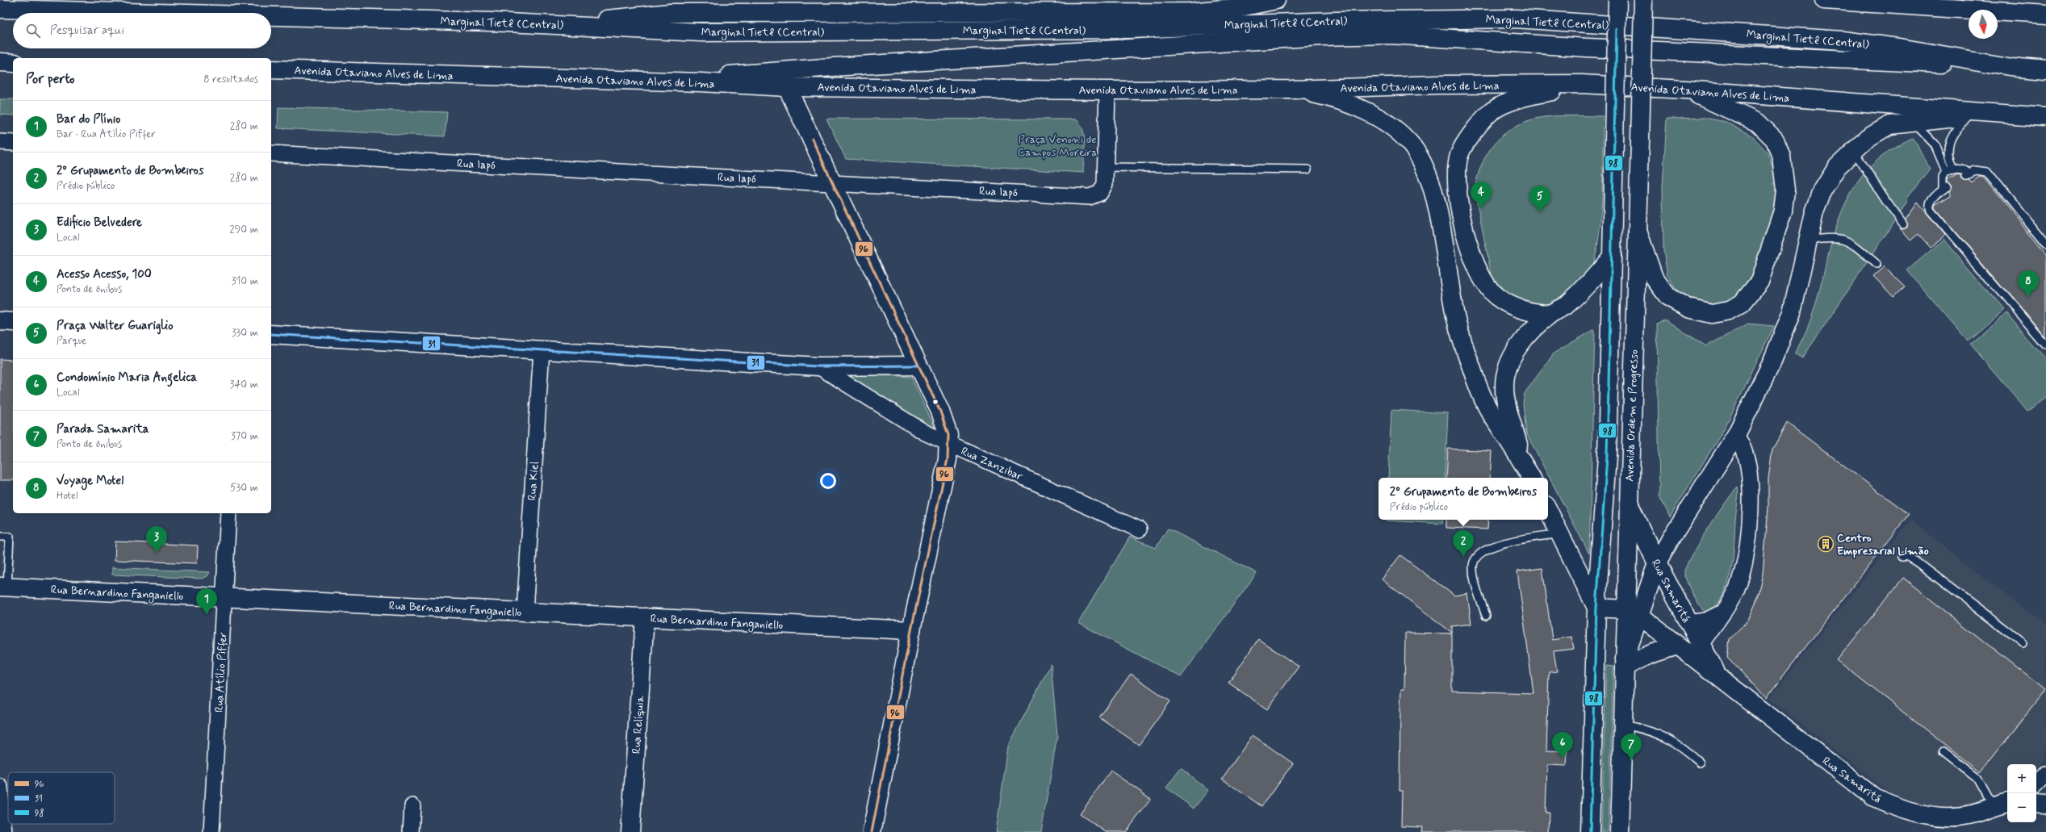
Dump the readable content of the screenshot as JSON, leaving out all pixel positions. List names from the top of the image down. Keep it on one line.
{"streets":{"main road":["Marginal Tietê (Central)","Avenida Otaviano Alves de Lima","Avenida Ordem e Progresso","Rua Zanzibar","Rua Samaritá","Rua Bernardino Fanganiello","Rua Relíquia"],"street":["Rua Iapó","Rua Kiel","Rua Atílio Piffer"]},"crossings":[["Avenida Otaviano Alves de Lima","Rua Iapó"],["Avenida Ordem e Progresso","Rua Samaritá"],["Rua Zanzibar","Rua Kiel"],["Rua Kiel","Rua Bernardino Fanganiello"],["Rua Bernardino Fanganiello","Rua Atílio Piffer"],["Rua Bernardino Fanganiello","Rua Relíquia"]],"parks":["Praça Venoni de Campos Moreira"],"places":{"building":["Centro Empresarial Limão"]},"lines":["transit line 98","transit line 96","transit line 31"],"legend":["96","31","98"],"north":"bottom","page":{"search":"Pesquisar aqui","heading":["Por perto","8 resultados"],"list":[{"mark":"1","name":"Bar do Plínio","note":"Bar · Rua Atílio Piffer","value":"280 m"},{"mark":"2","name":"2º Grupamento de Bombeiros","note":"Prédio público","value":"280 m"},{"mark":"3","name":"Edificio Belvedere","note":"Local","value":"290 m"},{"mark":"4","name":"Acesso Acesso, 100","note":"Ponto de ônibus","value":"310 m"},{"mark":"5","name":"Praça Walter Guariglio","note":"Parque","value":"330 m"},{"mark":"6","name":"Condomínio Maria Angelica","note":"Local","value":"340 m"},{"mark":"7","name":"Parada Samarita","note":"Ponto de ônibus","value":"370 m"},{"mark":"8","name":"Voyage Motel","note":"Hotel","value":"530 m"}],"pins":["4","5","8","3","2","1","6","7"],"popup":["2º Grupamento de Bombeiros","Prédio público"],"map_buttons":["+","−"]}}
